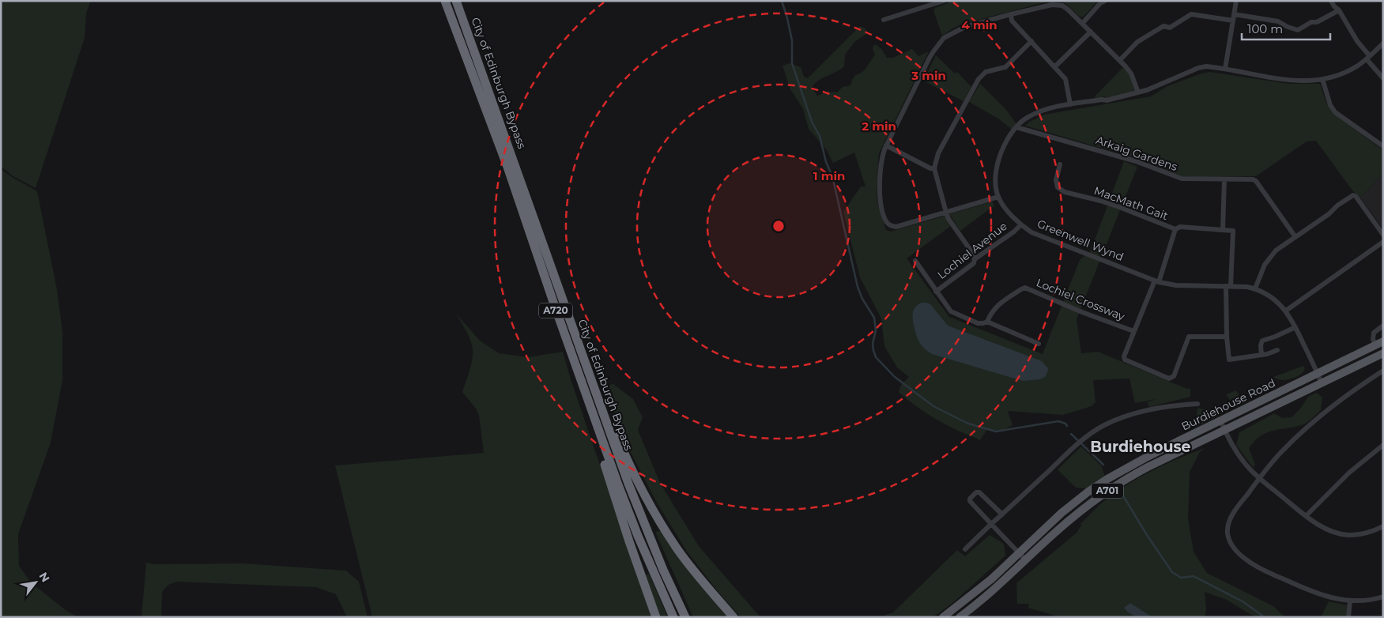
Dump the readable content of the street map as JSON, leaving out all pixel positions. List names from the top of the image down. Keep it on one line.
{"streets":{"highway":["City of Edinburgh Bypass","A720"],"main road":["Burdiehouse Road","A701"],"street":["Arkaig Gardens","MacMath Gait","Greenwell Wynd","Lochiel Avenue","Lochiel Crossway"]},"crossings":[["Arkaig Gardens","Greenwell Wynd"],["Greenwell Wynd","Lochiel Avenue"],["Greenwell Wynd","Burdiehouse Road"]],"districts":["Burdiehouse"],"scale_bar":"100 m","north":"top right","rings":["4 min","3 min","2 min","1 min"]}
